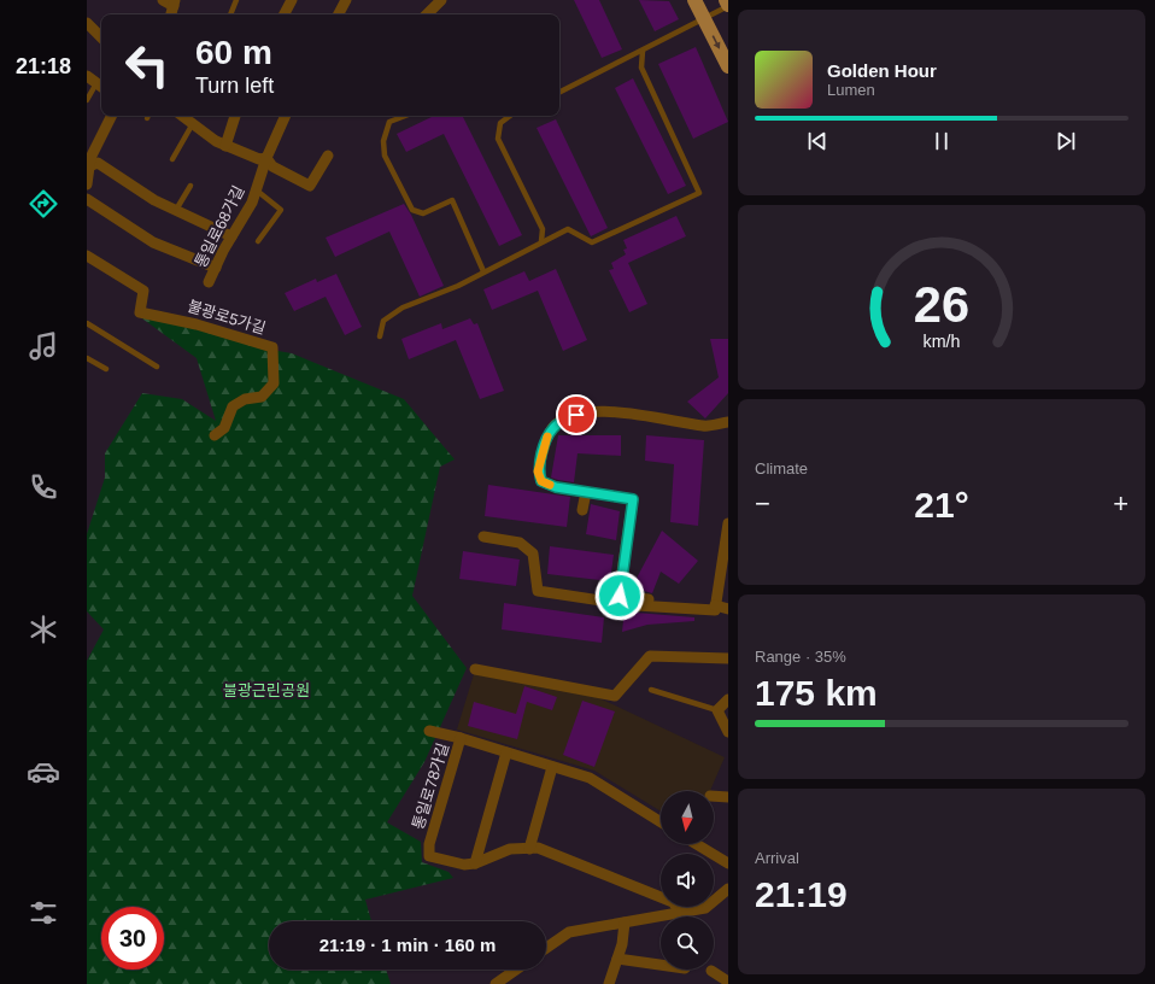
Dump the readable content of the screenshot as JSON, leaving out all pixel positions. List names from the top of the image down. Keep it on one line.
{"streets":{"street":["통일로68가길","불광로5가길","통일로78가길"]},"parks":["불광근린공원"],"north":"bottom","page":{"tabs":"21:18","turn":["60 m","Turn left"],"song":["Golden Hour","Lumen"],"tile":["Climate",["Range · 35%","175 km"],["Arrival","21:19"]],"heat":["−","21°","+"],"limit":"30","trip":"21:19 · 1 min · 160 m","gauge":["26","km/h"]}}
